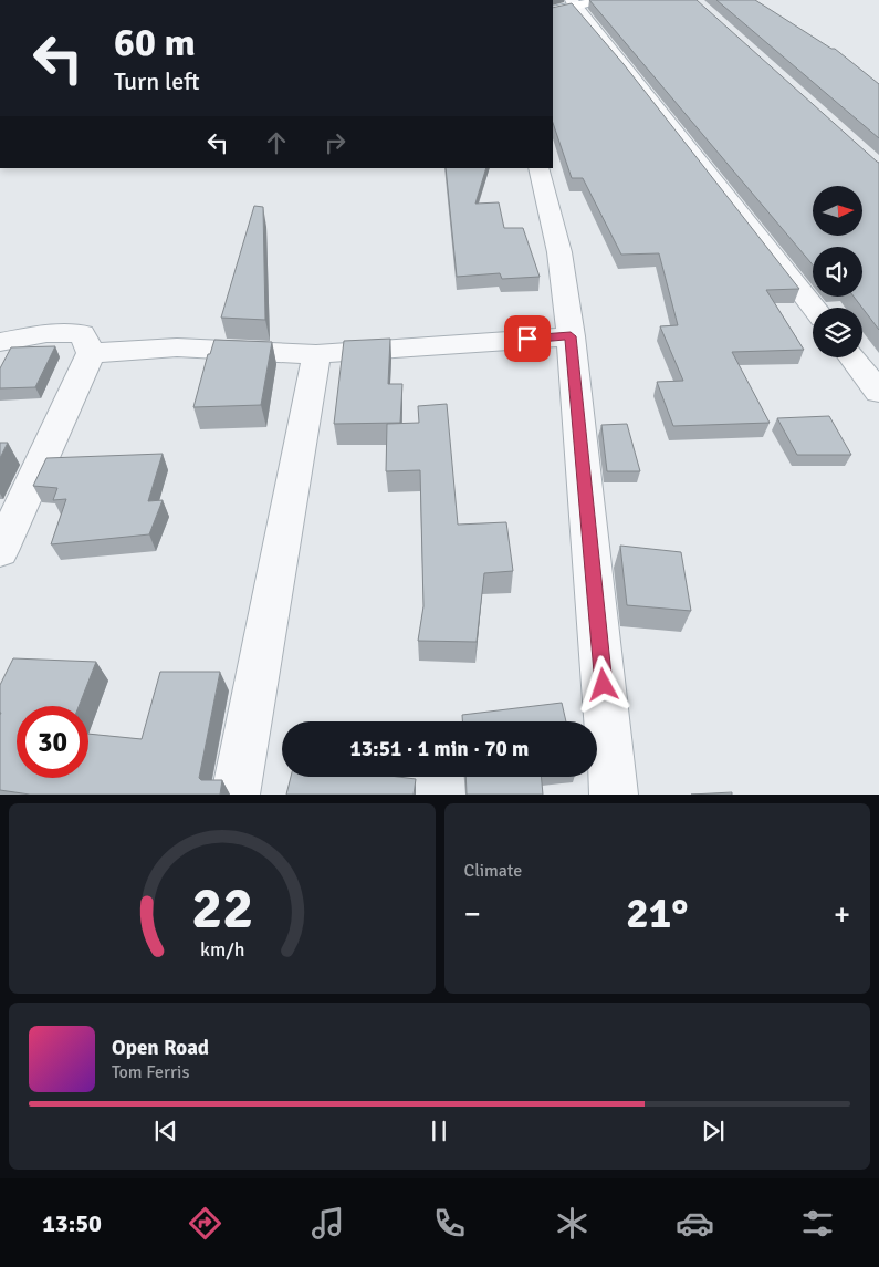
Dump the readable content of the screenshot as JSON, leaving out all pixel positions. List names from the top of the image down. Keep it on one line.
{"north":"right","page":{"turn":["60 m","Turn left"],"limit":"30","trip":"13:51 · 1 min · 70 m","tile":"Climate","heat":["−","21°","+"],"song":["Open Road","Tom Ferris"],"tabs":"13:50","gauge":["22","km/h"]}}
